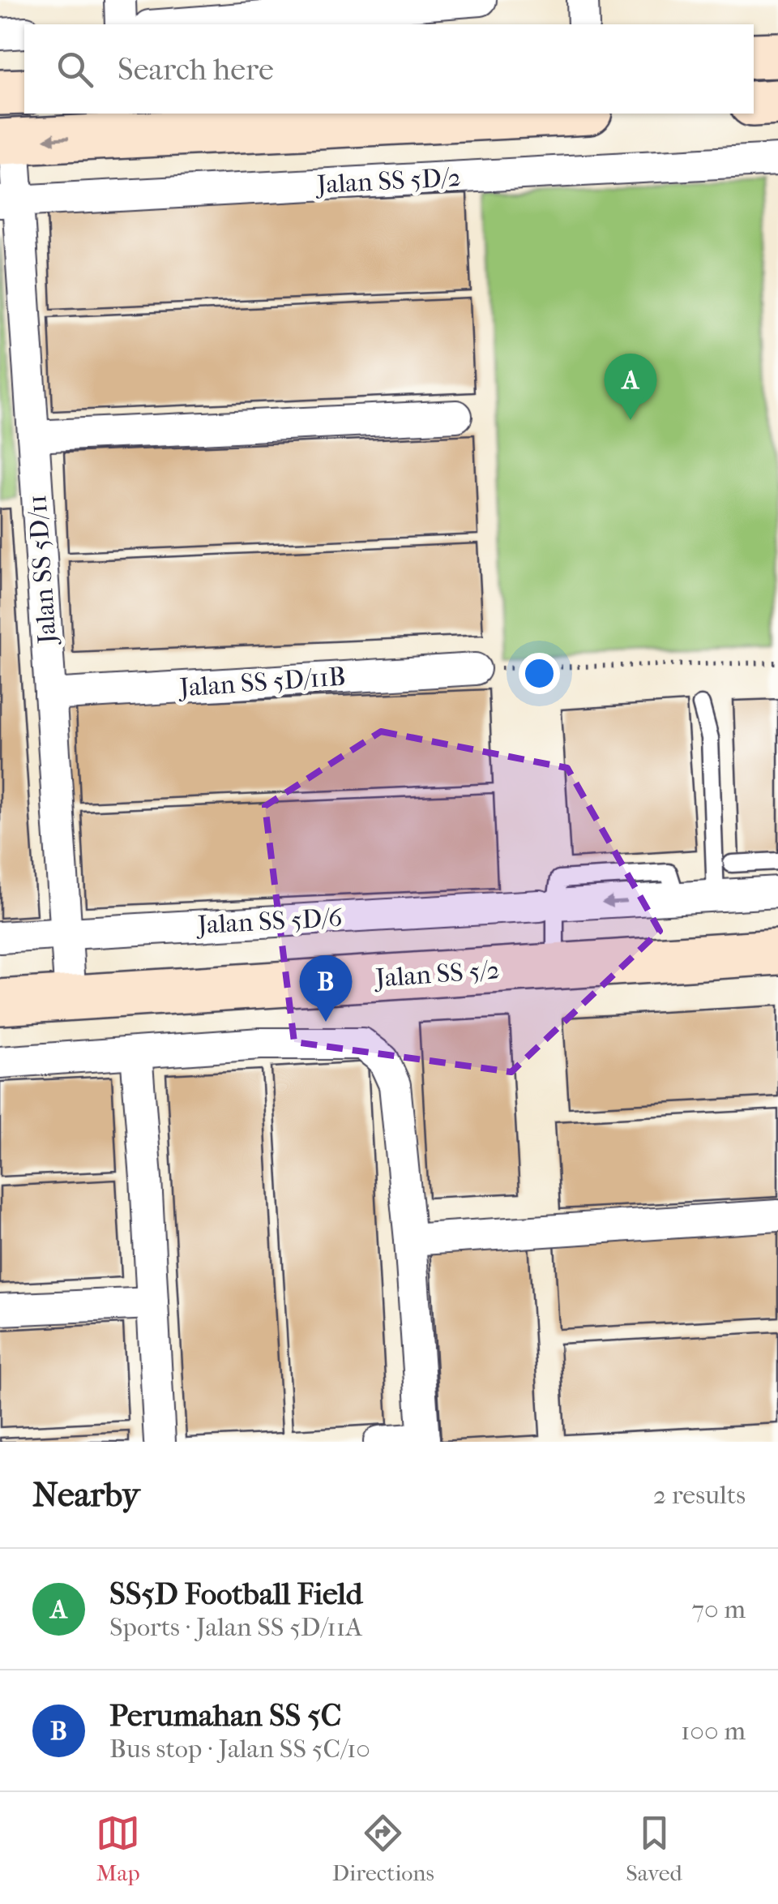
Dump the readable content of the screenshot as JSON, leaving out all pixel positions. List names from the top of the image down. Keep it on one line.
{"streets":{"street":["Jalan SS 5D/2","Jalan SS 5D/11","Jalan SS 5D/11B","Jalan SS 5D/6","Jalan SS 5/2"]},"crossings":[["Jalan SS 5D/2","Jalan SS 5D/11"],["Jalan SS 5D/11","Jalan SS 5D/11B"],["Jalan SS 5D/11","Jalan SS 5D/6"],["Jalan SS 5D/11","Jalan SS 5/2"]],"page":{"search":"Search here","pins":["A","B"],"heading":["Nearby","2 results"],"list":[{"mark":"A","name":"SS5D Football Field","note":"Sports · Jalan SS 5D/11A","value":"70 m"},{"mark":"B","name":"Perumahan SS 5C","note":"Bus stop · Jalan SS 5C/10","value":"100 m"}],"nav":["Map","Directions","Saved"]}}
